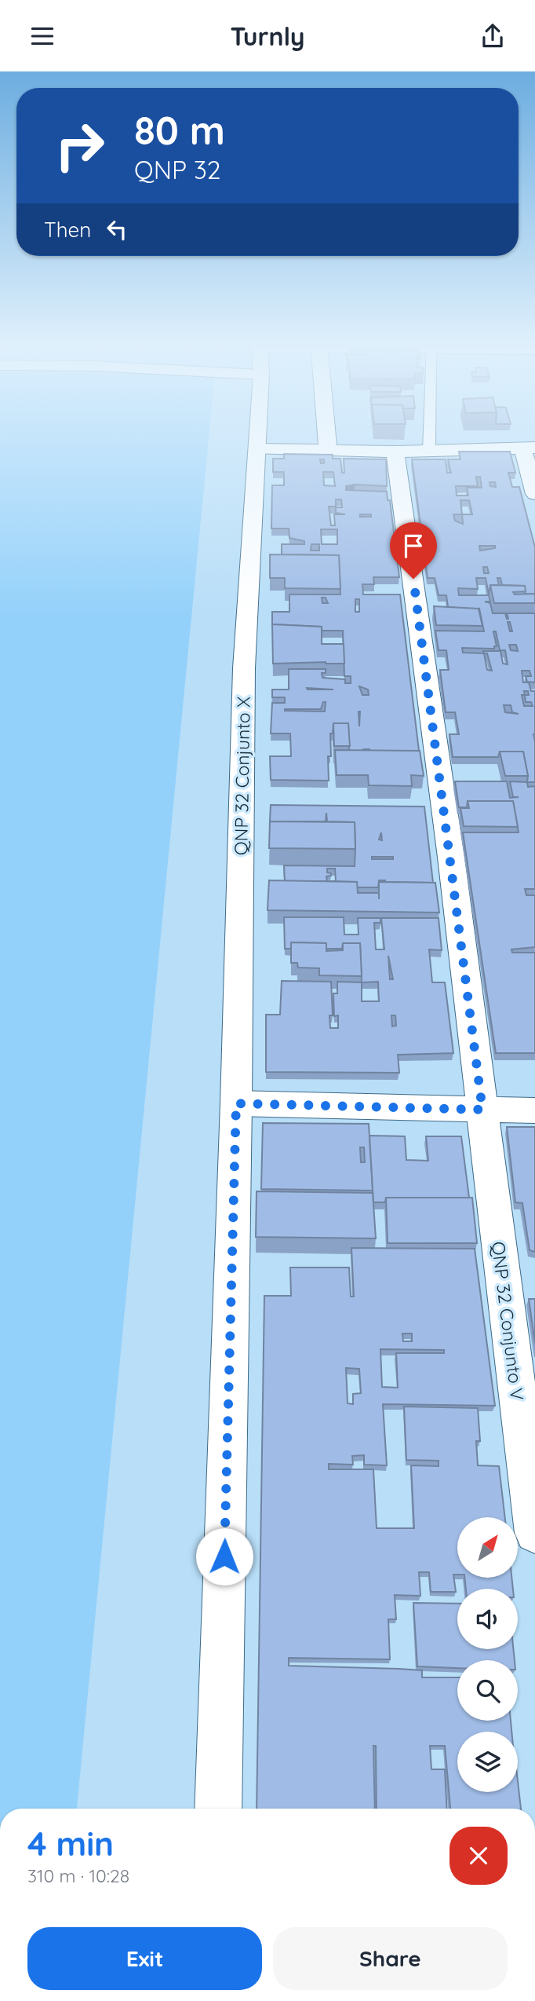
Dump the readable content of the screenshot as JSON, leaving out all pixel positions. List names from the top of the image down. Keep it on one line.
{"streets":{"street":["QNP 32 Conjunto X","QNP 32 Conjunto V"]},"north":"top right","page":{"header":"Turnly","turn":["80 m","QNP 32"],"then":"Then","heading":["4 min","310 m · 10:28"],"buttons":["Exit","Share"]}}
